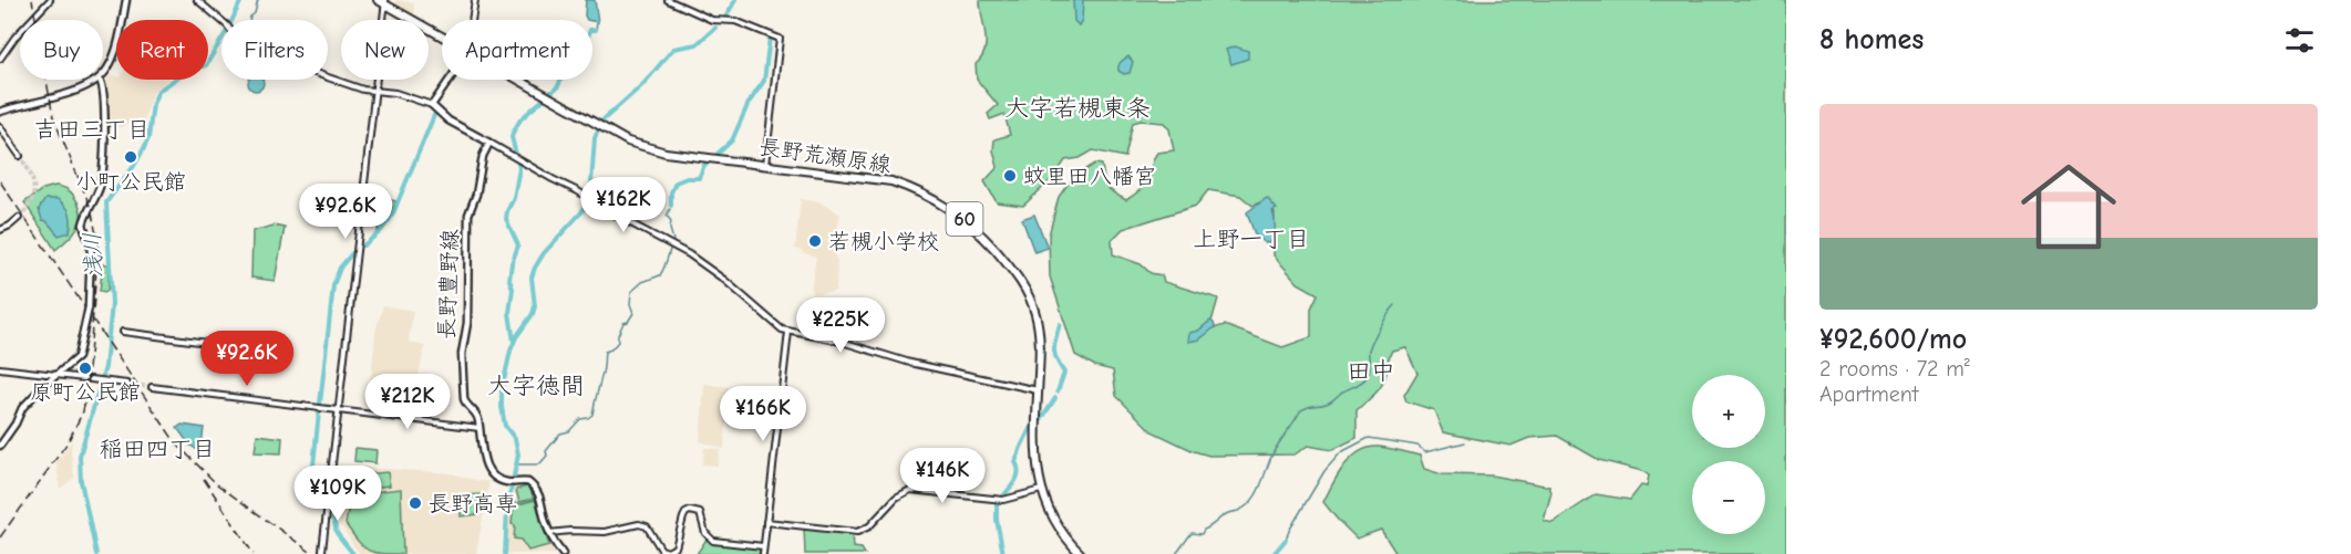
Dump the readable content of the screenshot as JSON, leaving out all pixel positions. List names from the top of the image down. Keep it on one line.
{"streets":{"main road":["長野荒瀬原線","60","長野豊野線"]},"districts":["大字若槻東条","吉田三丁目","上野一丁目","田中","大字徳間","稲田四丁目"],"water":["浅川"],"places":["小町公民館","蚊里田八幡宮","若槻小学校","原町公民館","長野高専"],"page":{"heading":"8 homes","chip":["Buy","Rent","Filters","New","Apartment"],"list":[{"name":"¥92,600/mo","note":"2 rooms · 72 m² · Apartment"}],"price":["¥162K","¥92.6K","¥225K","¥92.6K","¥212K","¥166K","¥146K","¥109K"],"map_buttons":["+","−"]}}
